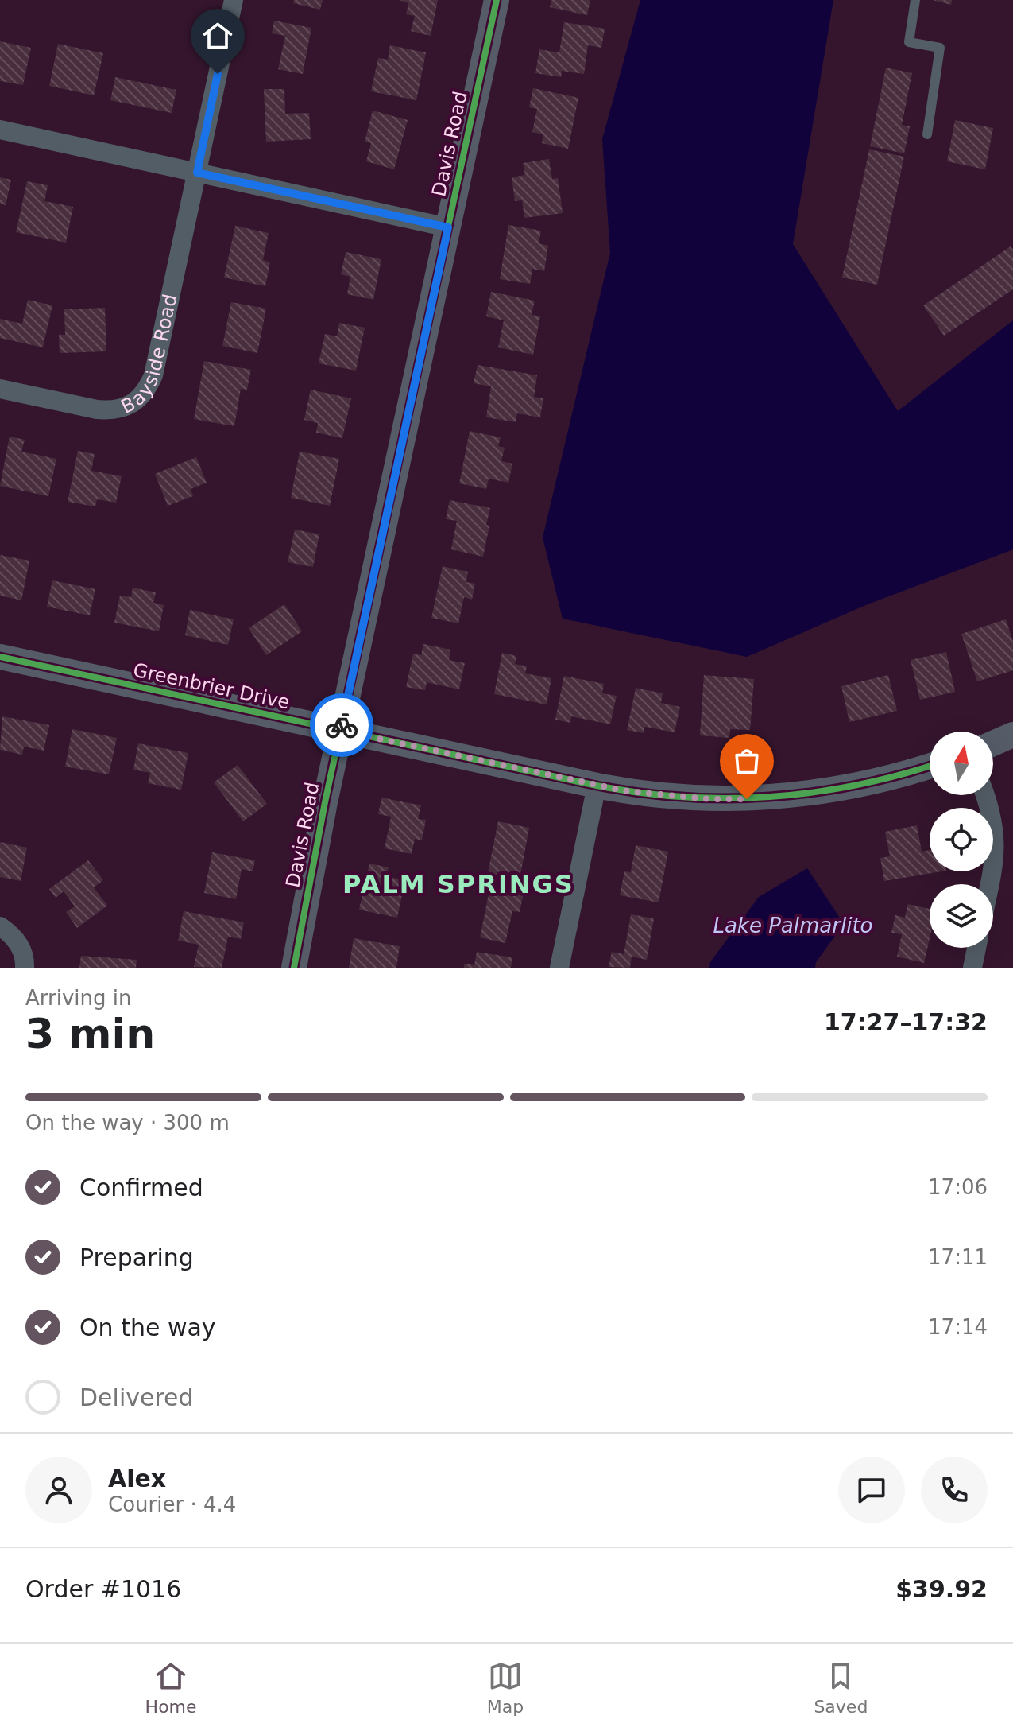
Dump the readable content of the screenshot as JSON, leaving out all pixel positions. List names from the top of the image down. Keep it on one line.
{"streets":{"street":["Davis Road","Bayside Road","Greenbrier Drive"]},"crossings":[["Davis Road","Greenbrier Drive"]],"districts":["PALM SPRINGS"],"water":["Lake Palmarlito"],"north":"top","page":{"heading":["3 min","Arriving in","17:27–17:32"],"panel":["Alex","Courier · 4.4","Order #1016","$39.92"],"bar":"On the way · 300 m","list":[["Confirmed","17:06"],["Preparing","17:11"],["On the way","17:14"],"Delivered"],"tabs":["Home","Map","Saved"]}}
